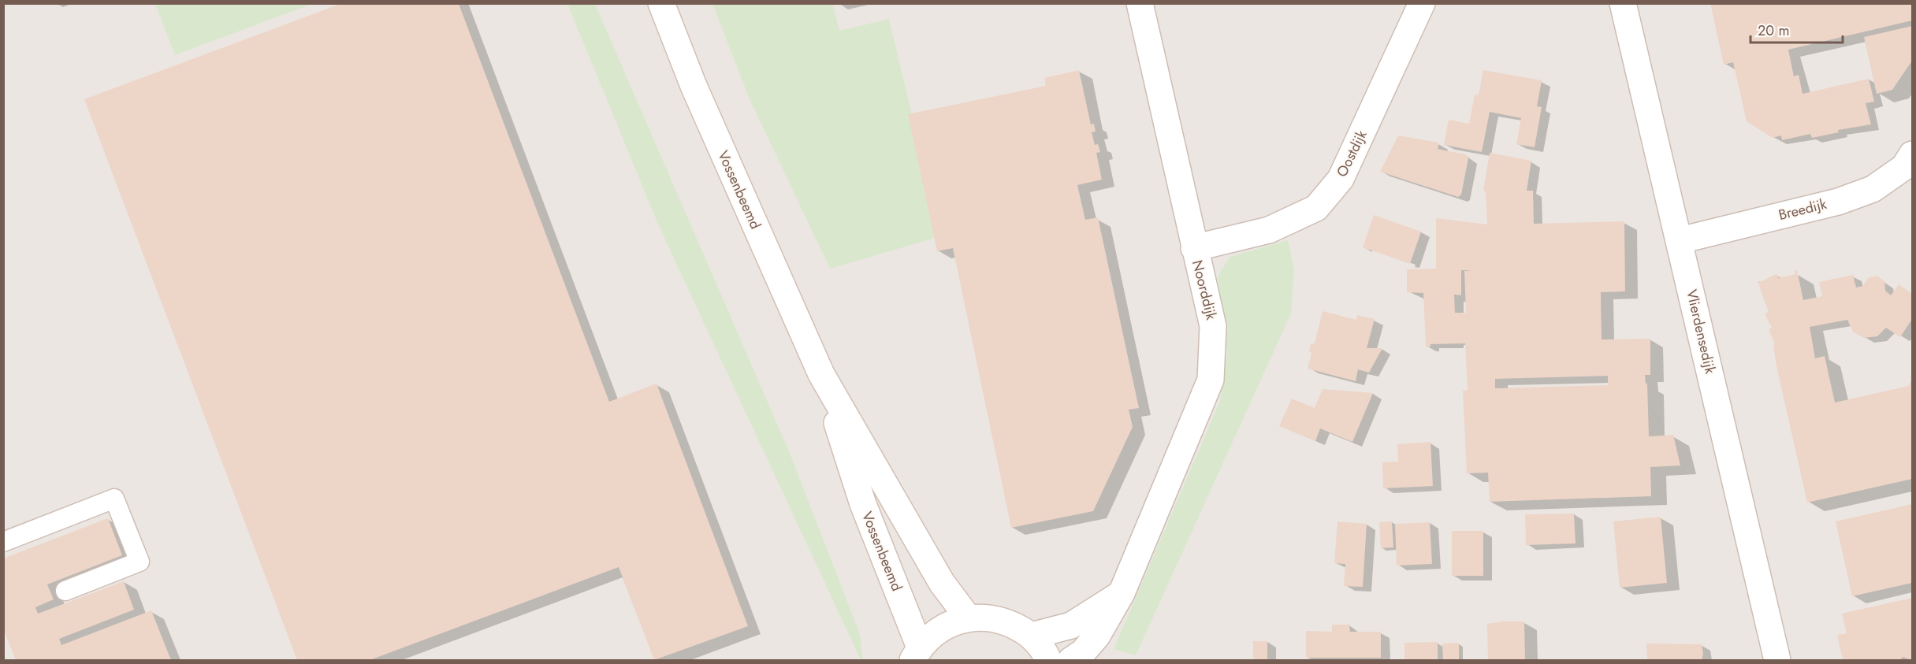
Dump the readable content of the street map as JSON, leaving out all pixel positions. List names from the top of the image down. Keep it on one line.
{"streets":{"street":["Oostdijk","Vossenbeemd","Breedijk","Noorddijk","Vlierdensedijk"]},"crossings":[["Oostdijk","Noorddijk"],["Breedijk","Vlierdensedijk"]],"scale_bar":"20 m"}
